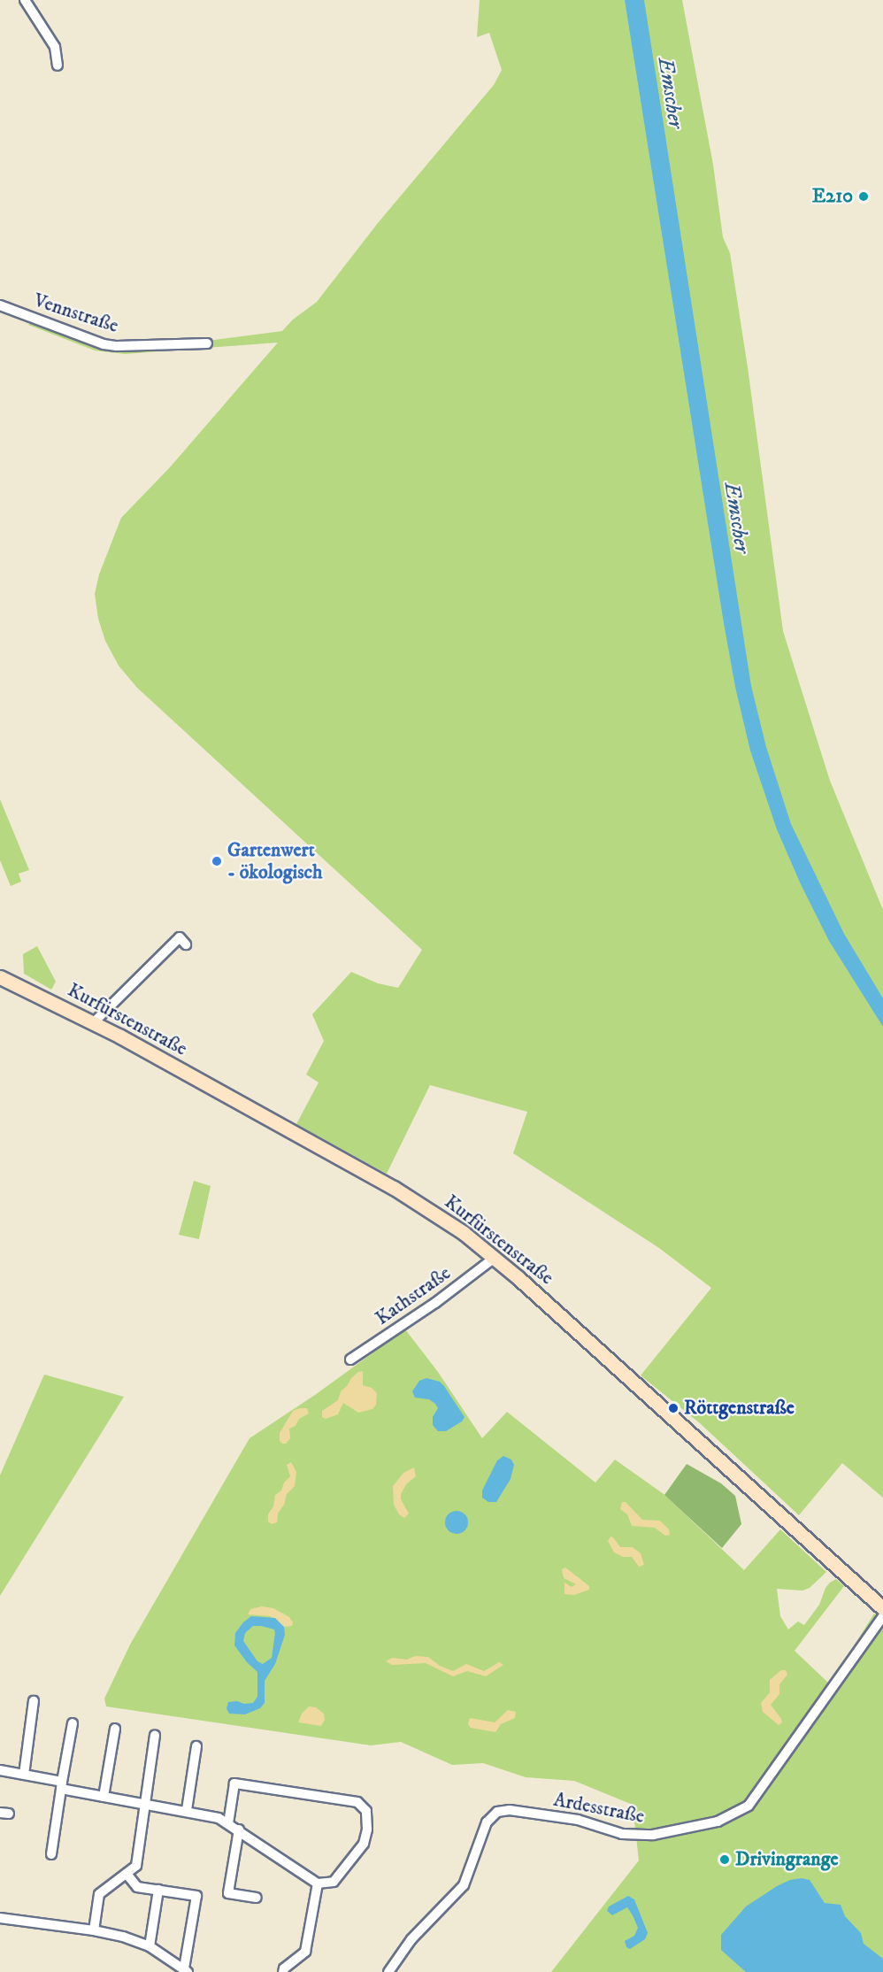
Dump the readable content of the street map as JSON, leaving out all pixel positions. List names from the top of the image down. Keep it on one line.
{"streets":{"main road":["Kurfürstenstraße"],"street":["Vennstraße","Kathstraße","Ardesstraße"]},"crossings":[["Kurfürstenstraße","Kathstraße"]],"water":["Emscher"],"places":["E210","Gartenwert - ökologisch","Röttgenstraße","Drivingrange"]}
